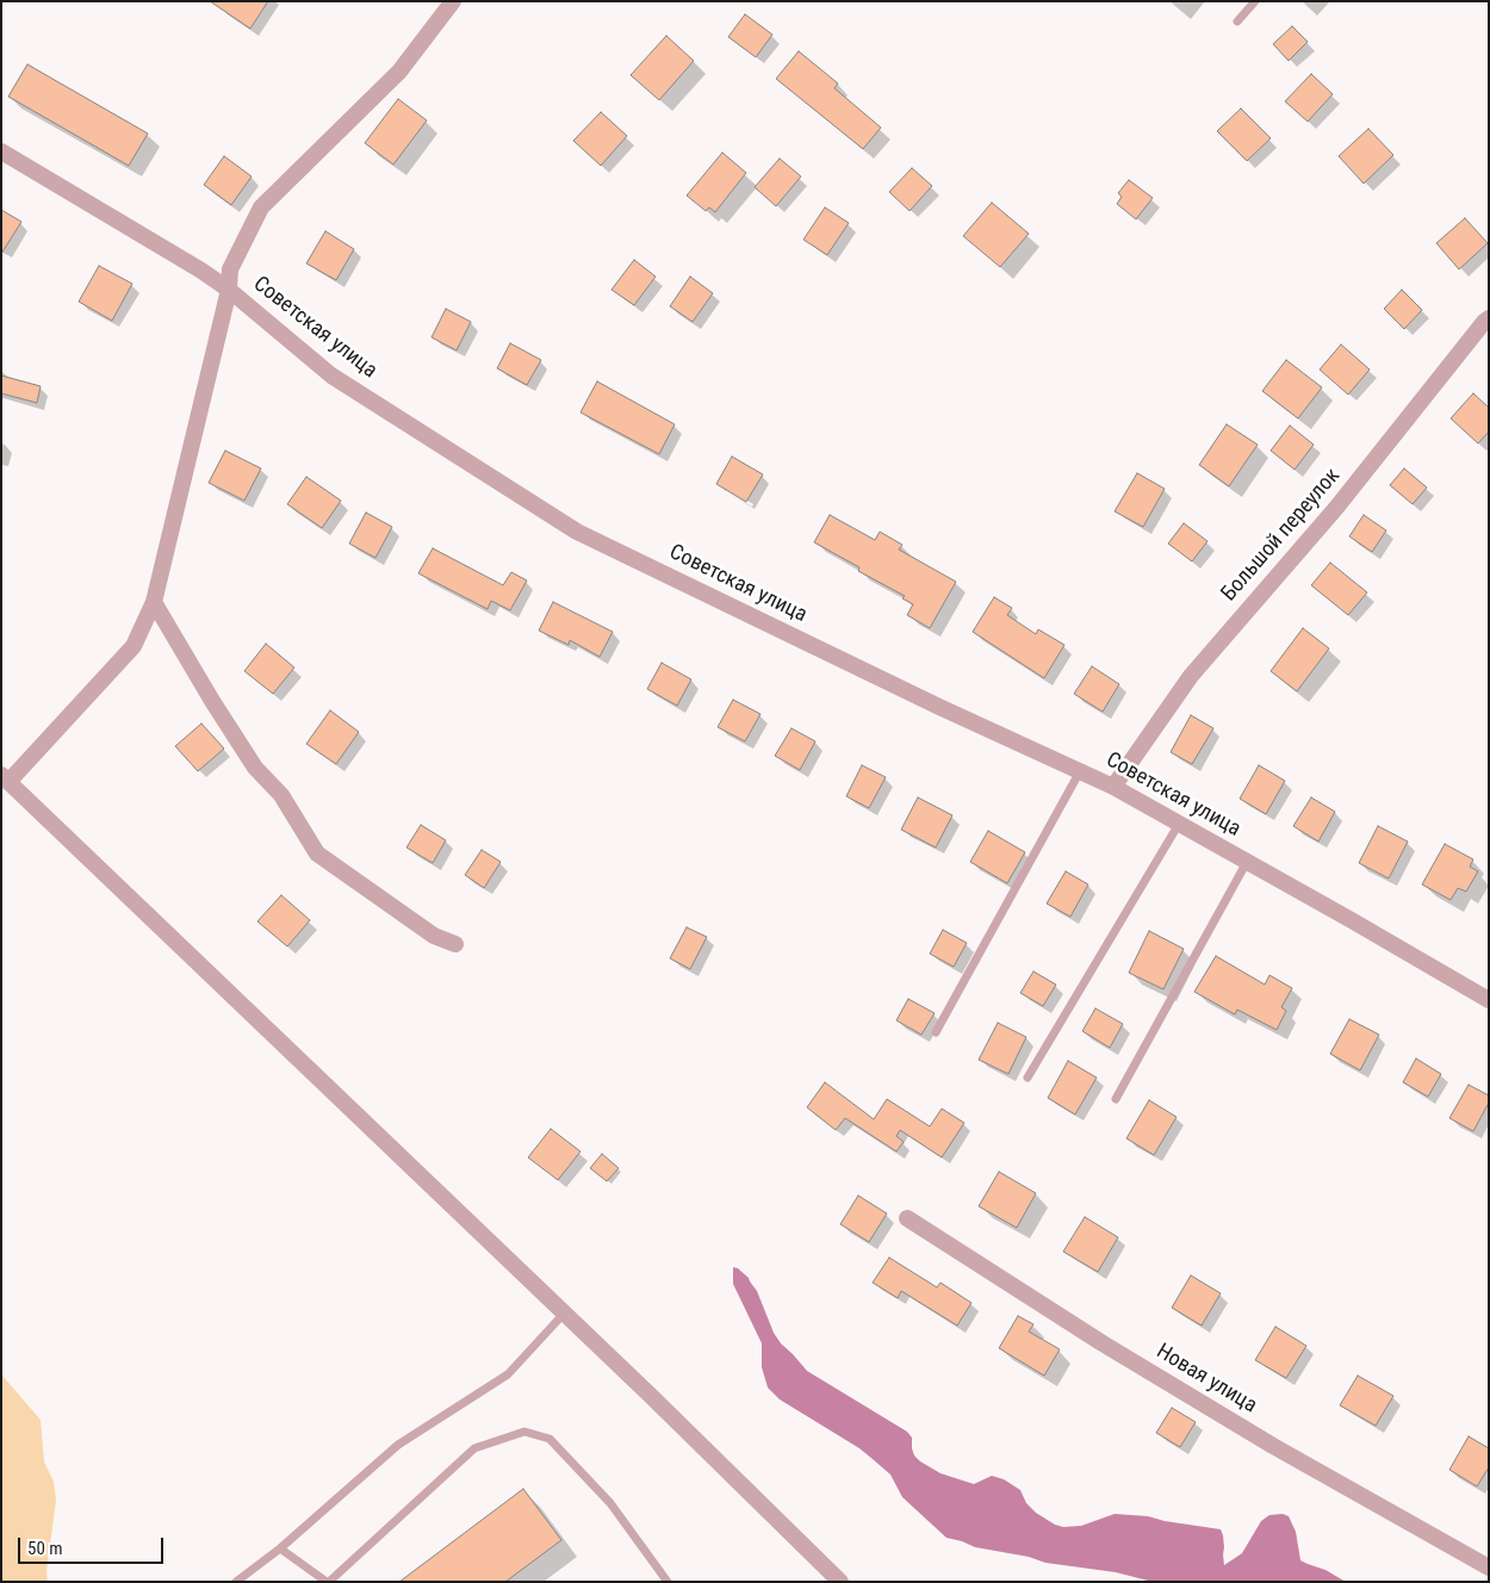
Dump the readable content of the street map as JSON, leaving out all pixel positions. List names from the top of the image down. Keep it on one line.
{"streets":{"street":["Советская улица","Большой переулок","Новая улица"]},"crossings":[["Советская улица","Большой переулок"]],"scale_bar":"50 m"}
